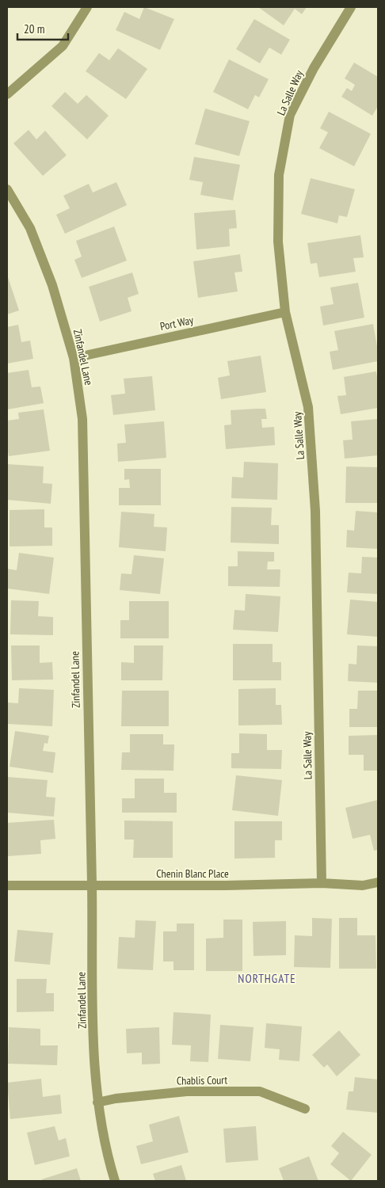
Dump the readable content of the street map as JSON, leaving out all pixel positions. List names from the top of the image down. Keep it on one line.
{"streets":{"street":["La Salle Way","Port Way","Zinfandel Lane","Chenin Blanc Place","Chablis Court"]},"crossings":[["La Salle Way","Port Way"],["La Salle Way","Chenin Blanc Place"],["Port Way","Zinfandel Lane"],["Zinfandel Lane","Chenin Blanc Place"],["Zinfandel Lane","Chablis Court"]],"districts":["NORTHGATE"],"scale_bar":"20 m"}
